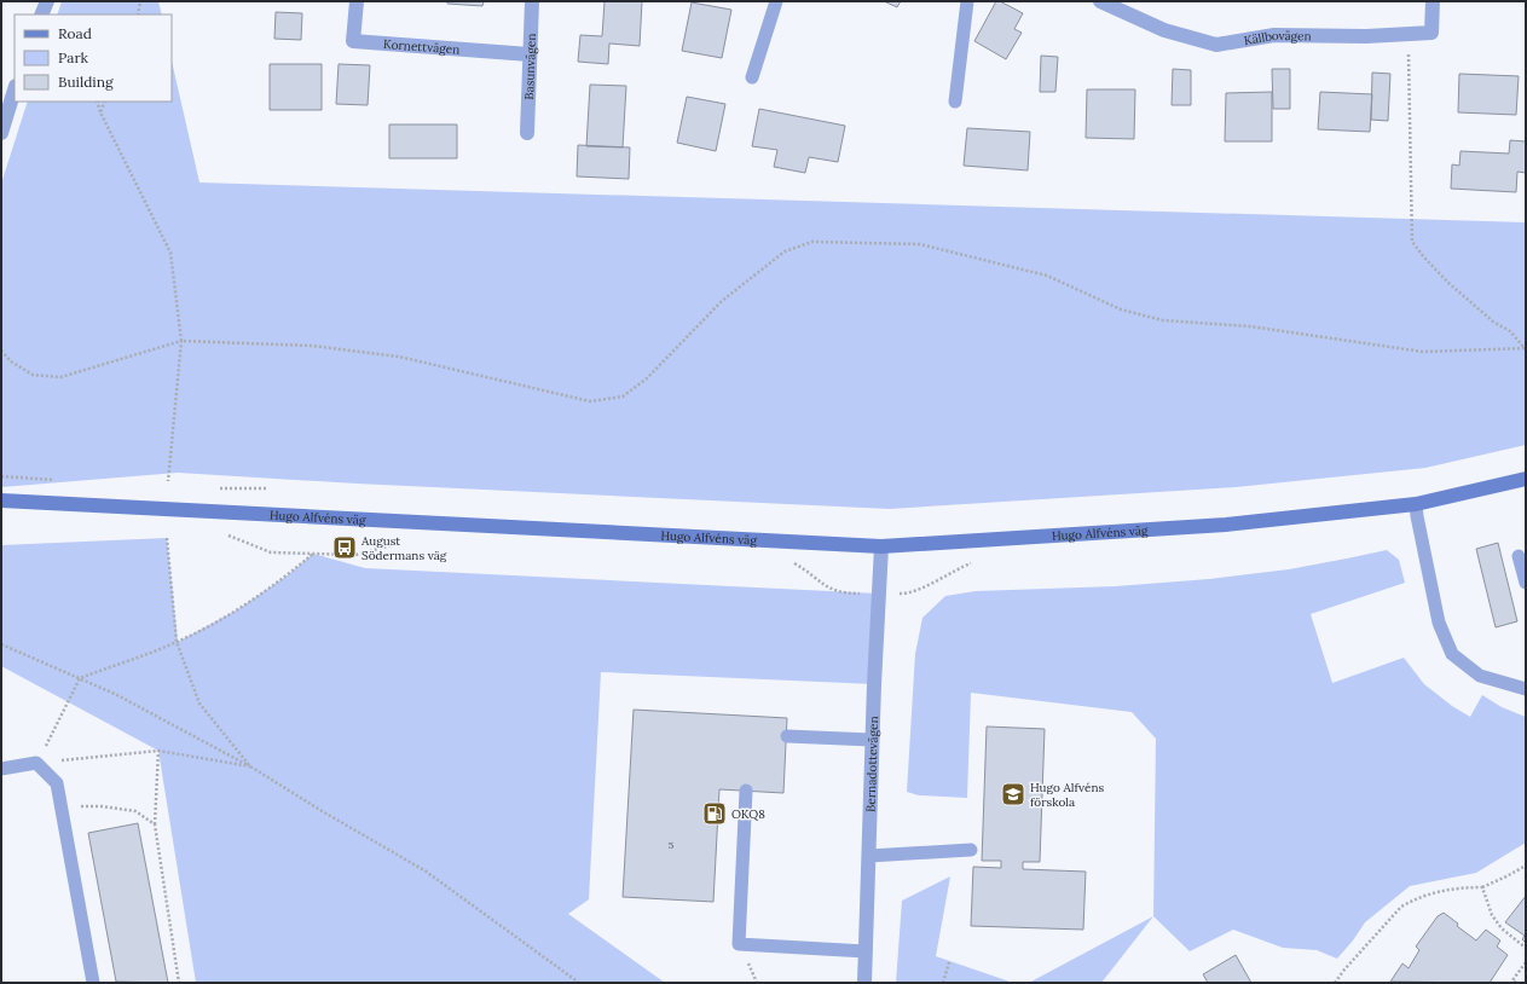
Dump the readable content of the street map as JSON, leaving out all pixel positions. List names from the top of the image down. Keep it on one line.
{"streets":{"street":["Källbovägen","Kornettvägen","Basunvägen","Hugo Alfvéns väg","Bernadottevägen"]},"crossings":[["Kornettvägen","Basunvägen"],["Hugo Alfvéns väg","Bernadottevägen"]],"places":{"bus stop":["August Södermans väg"],"school or university":["Hugo Alfvéns förskola"],"fuel station":["OKQ8"]},"house_numbers":["5"],"legend":["Road","Park","Building"]}
